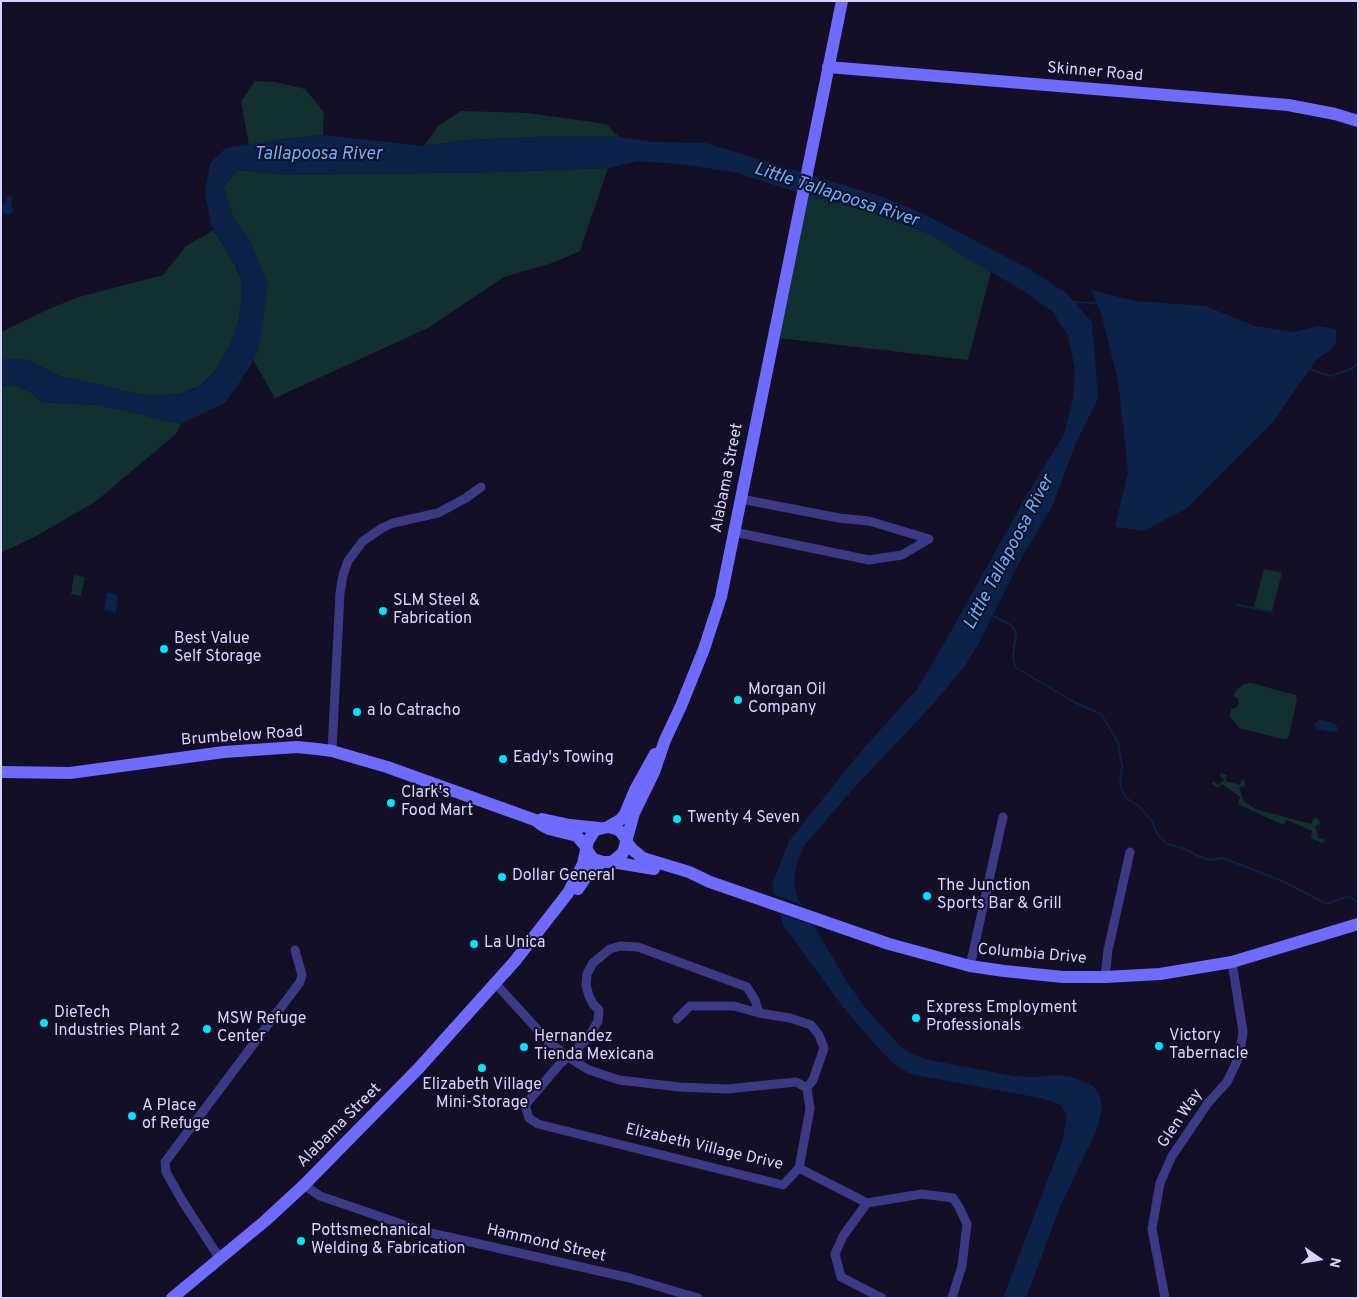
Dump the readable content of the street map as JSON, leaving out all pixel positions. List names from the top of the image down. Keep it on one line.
{"streets":{"main road":["Skinner Road","Alabama Street","Brumbelow Road","Columbia Drive"],"street":["Glen Way","Elizabeth Village Drive","Hammond Street"]},"crossings":[["Skinner Road","Alabama Street"],["Alabama Street","Brumbelow Road"],["Alabama Street","Columbia Drive"],["Alabama Street","Hammond Street"],["Brumbelow Road","Columbia Drive"],["Columbia Drive","Glen Way"]],"water":["Tallapoosa River","Little Tallapoosa River"],"places":["SLM Steel & Fabrication","Best Value Self Storage","Morgan Oil Company","a lo Catracho","Eady's Towing","Clark's Food Mart","Twenty 4 Seven","Dollar General","The Junction Sports Bar & Grill","La Unica","Express Employment Professionals","DieTech Industries Plant 2","MSW Refuge Center","Victory Tabernacle","Hernandez Tienda Mexicana","Elizabeth Village Mini-Storage","A Place of Refuge","Pottsmechanical Welding & Fabrication"],"north":"right"}
